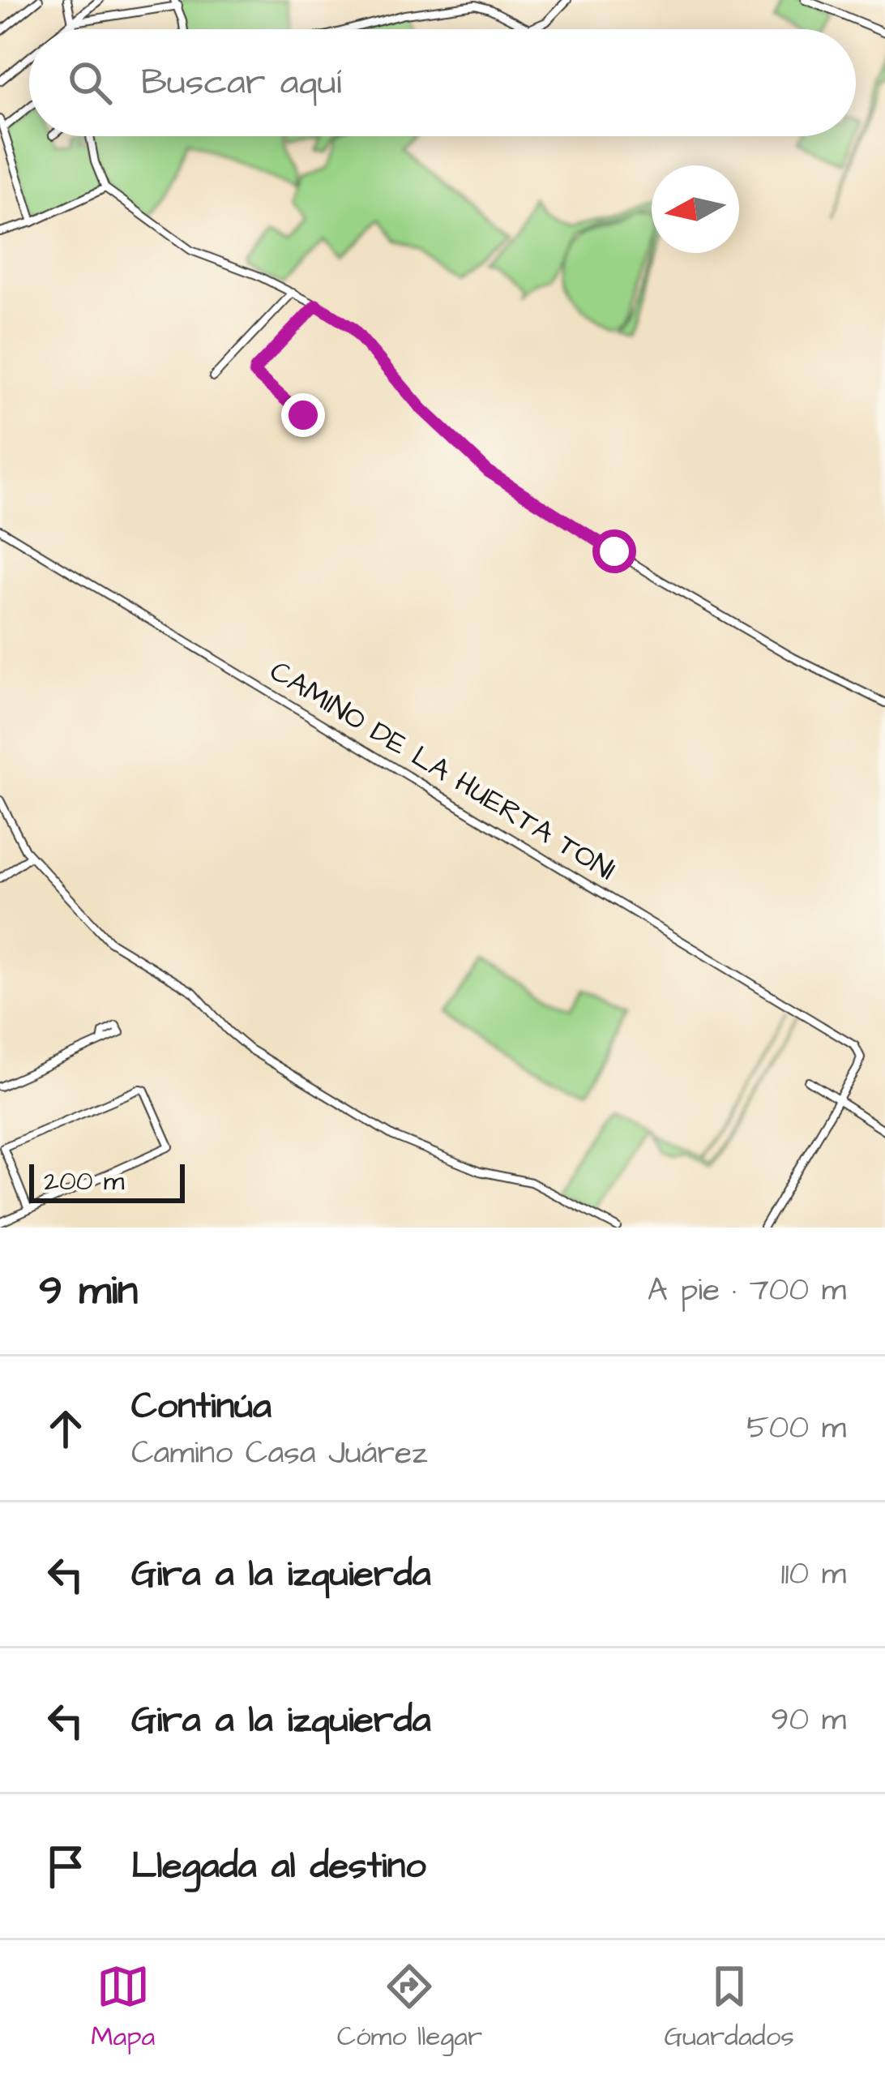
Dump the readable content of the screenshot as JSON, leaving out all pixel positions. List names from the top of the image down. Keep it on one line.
{"streets":{"street":["CAMINO DE LA HUERTA TONI"]},"scale_bar":"200 m","north":"left","page":{"search":"Buscar aquí","scale":"200 m","heading":["9 min","A pie · 700 m"],"list":[["Continúa","Camino Casa Juárez","500 m"],["Gira a la izquierda","110 m"],["Gira a la izquierda","90 m"],"Llegada al destino"],"nav":["Mapa","Cómo llegar","Guardados"]}}
